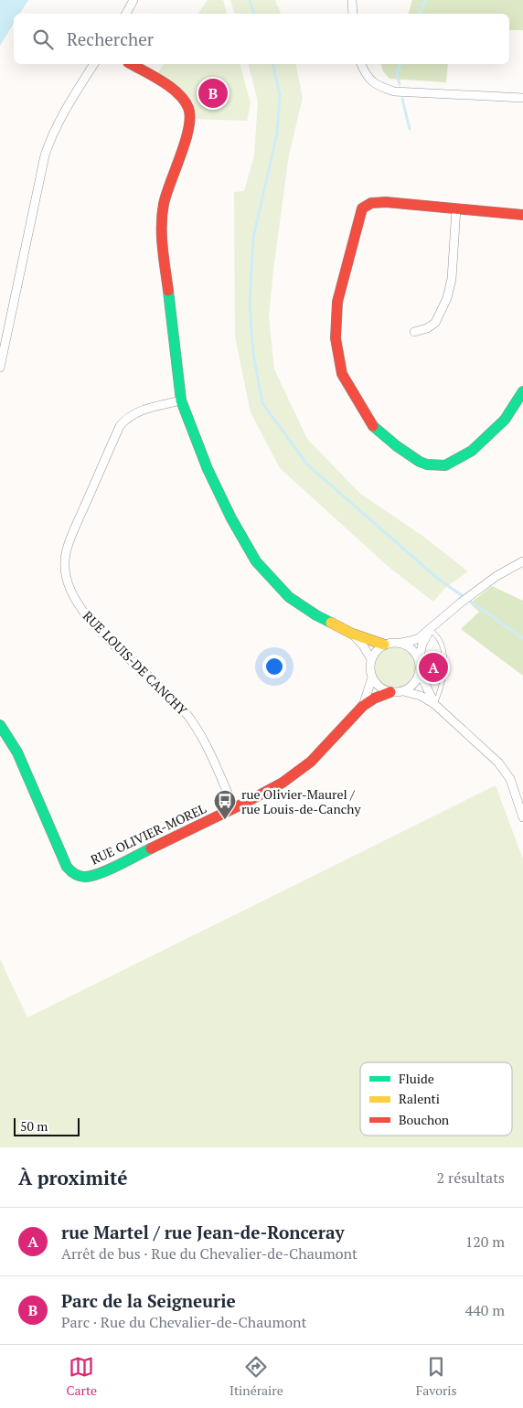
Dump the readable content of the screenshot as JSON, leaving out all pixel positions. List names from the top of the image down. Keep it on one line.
{"streets":{"street":["RUE LOUIS-DE CANCHY","RUE OLIVIER-MOREL"]},"crossings":[["RUE LOUIS-DE CANCHY","RUE OLIVIER-MOREL"]],"places":{"bus stop":["rue Olivier-Maurel / rue Louis-de-Canchy"]},"legend":["Fluide","Ralenti","Bouchon"],"scale_bar":"50 m","page":{"search":"Rechercher","pins":["B","A"],"scale":"50 m","heading":["À proximité","2 résultats"],"list":[{"mark":"A","name":"rue Martel / rue Jean-de-Ronceray","note":"Arrêt de bus · Rue du Chevalier-de-Chaumont","value":"120 m"},{"mark":"B","name":"Parc de la Seigneurie","note":"Parc · Rue du Chevalier-de-Chaumont","value":"440 m"}],"nav":["Carte","Itinéraire","Favoris"]}}
